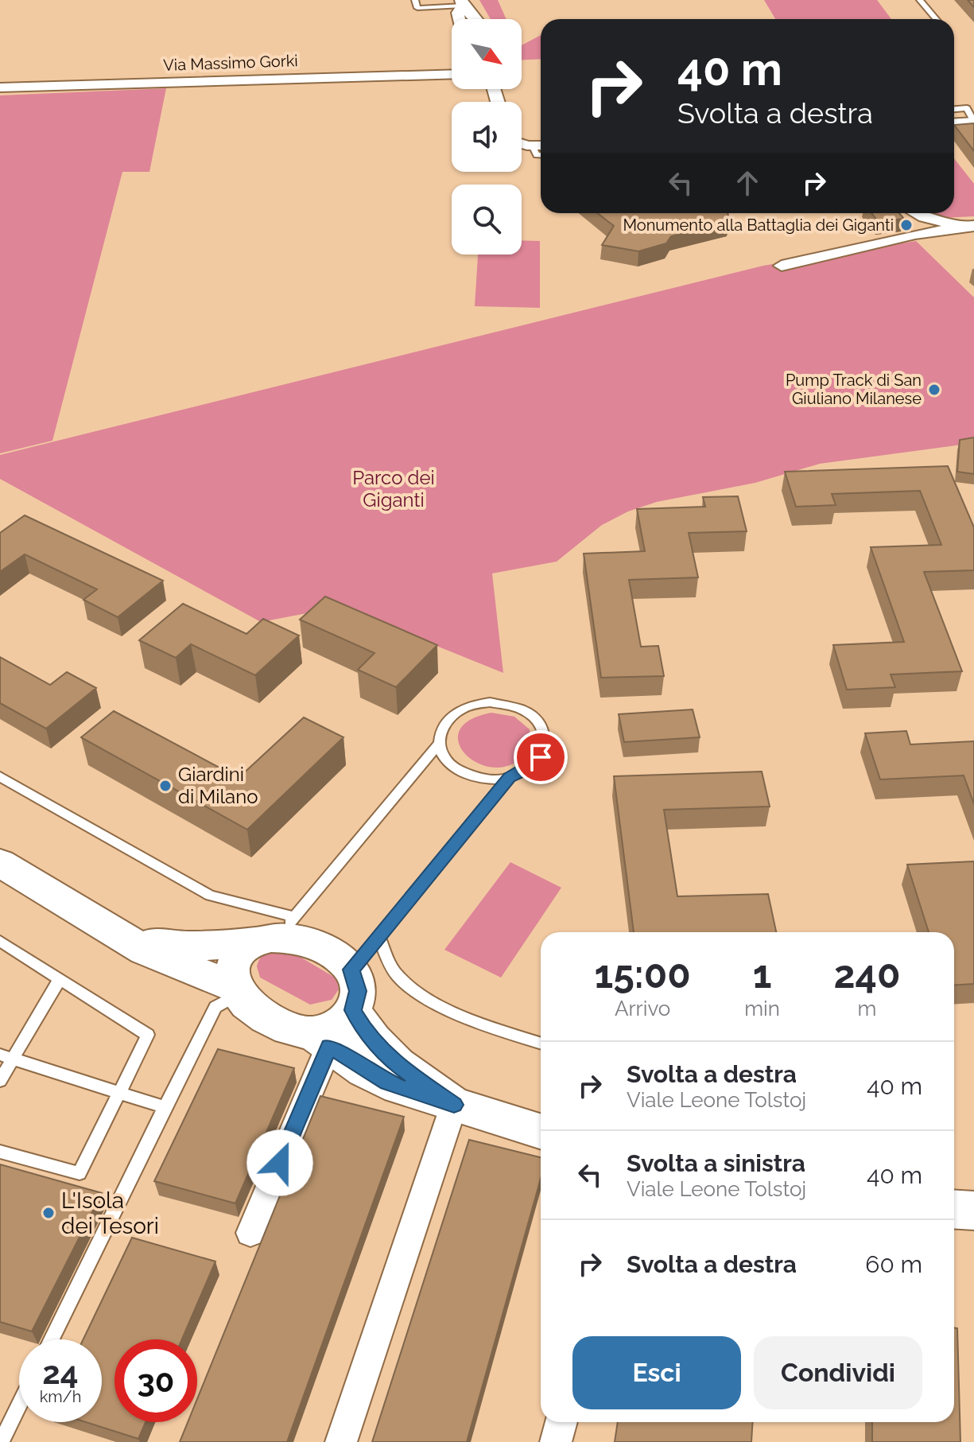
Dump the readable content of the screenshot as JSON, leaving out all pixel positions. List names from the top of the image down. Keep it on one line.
{"streets":{"street":["Via Massimo Gorki"]},"parks":["Parco dei Giganti"],"places":["Monumento alla Battaglia dei Giganti","Pump Track di San Giuliano Milanese","Giardini di Milano","L'Isola dei Tesori"],"north":"bottom right","page":{"turn":["40 m","Svolta a destra"],"eta":["15:00","Arrivo","1","min","240","m"],"list":[{"name":"Svolta a destra","note":"Viale Leone Tolstoj","value":"40 m"},{"name":"Svolta a sinistra","note":"Viale Leone Tolstoj","value":"40 m"},{"name":"Svolta a destra","value":"60 m"}],"buttons":["Esci","Condividi"],"speed":"24 km/h","limit":"30"}}
